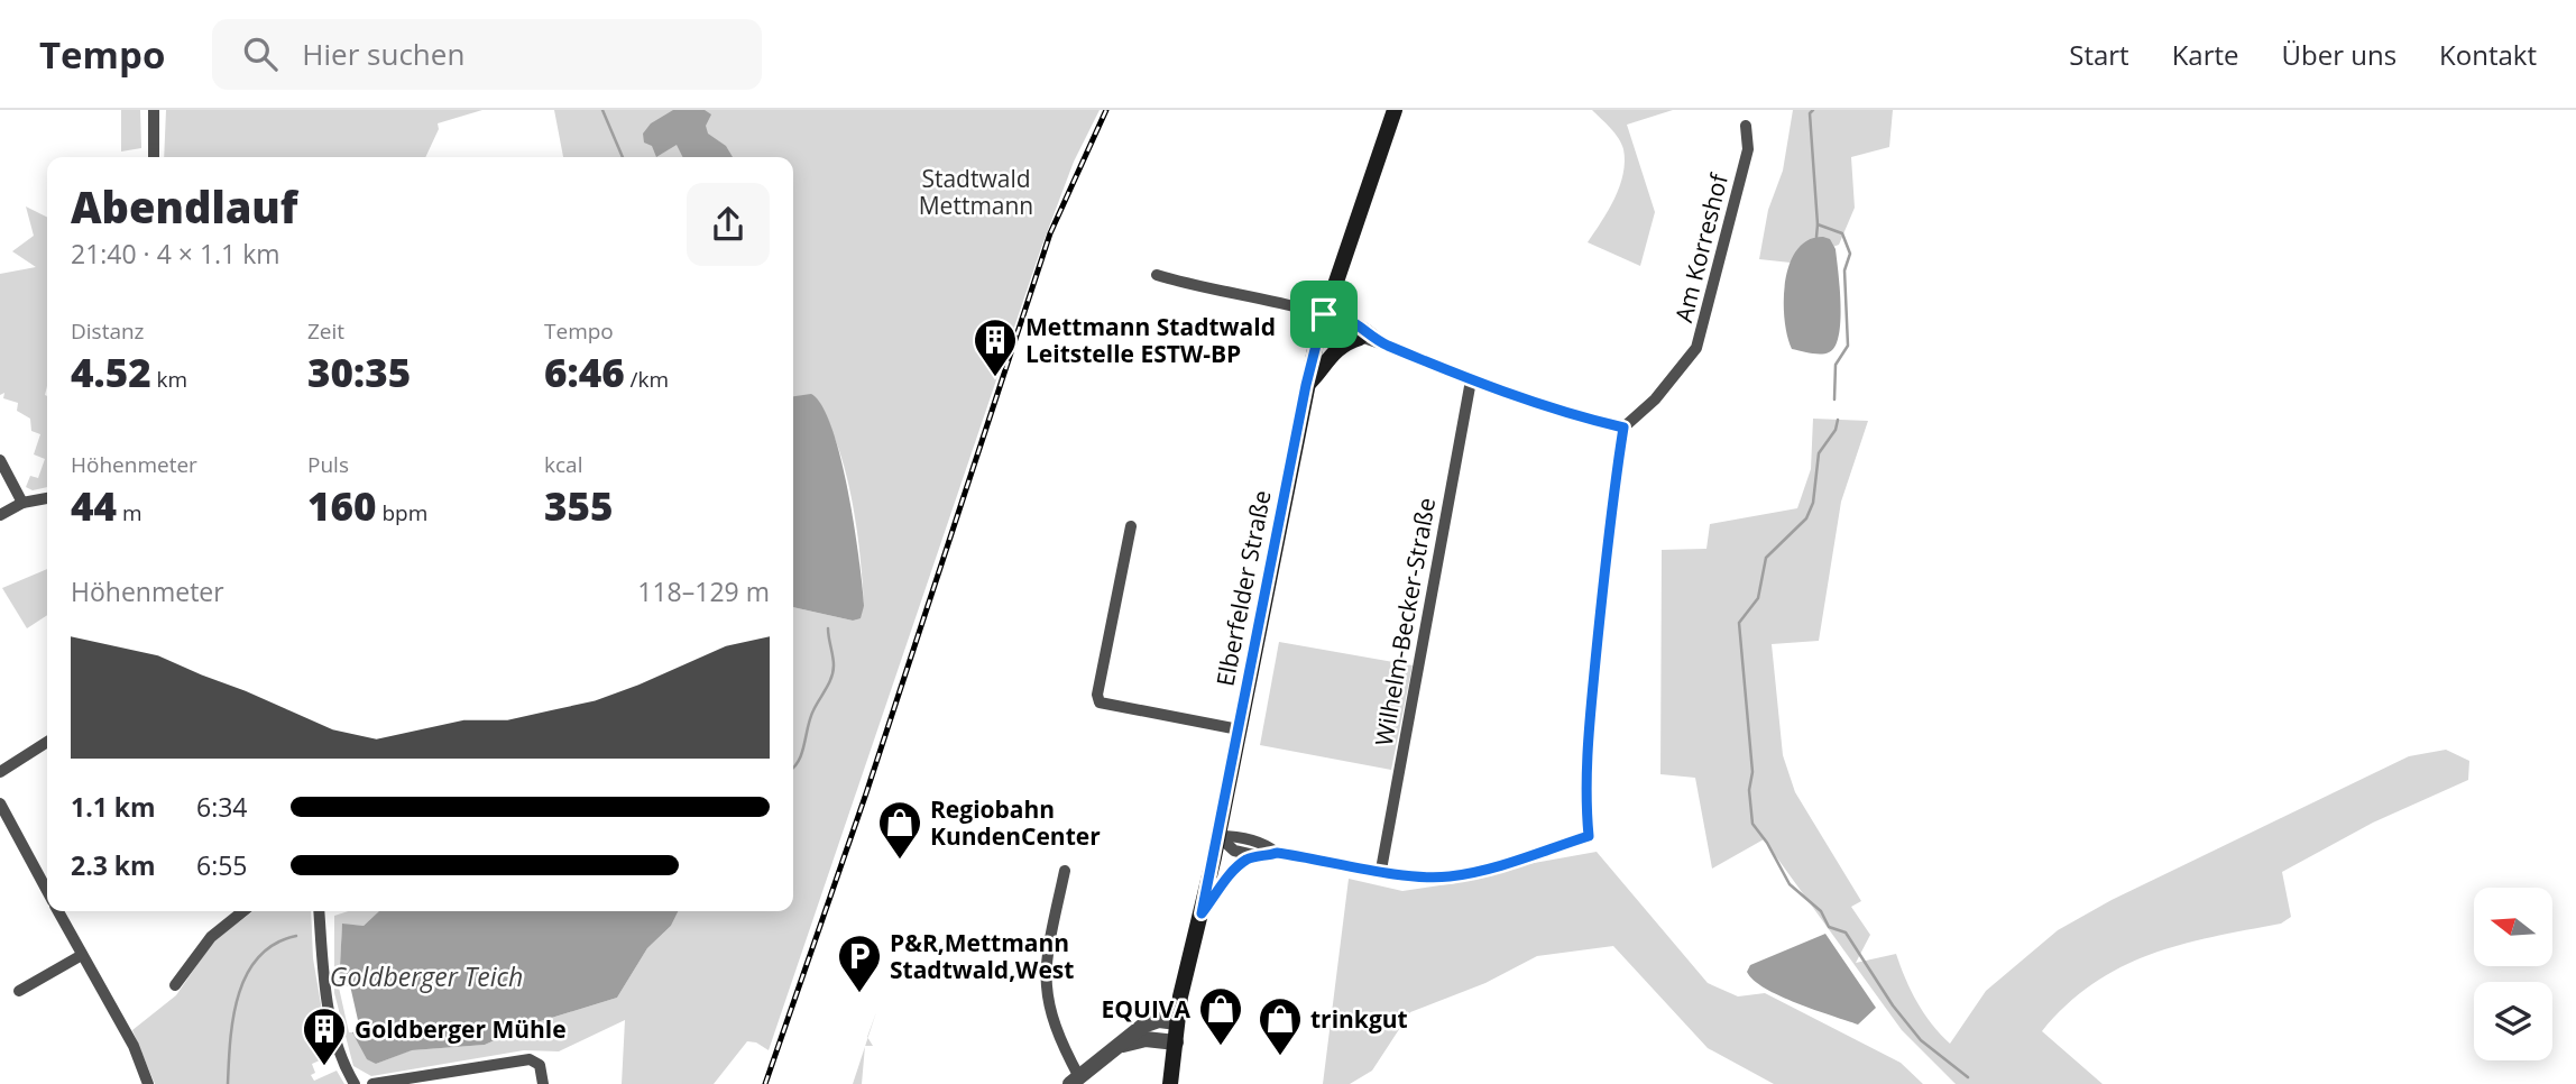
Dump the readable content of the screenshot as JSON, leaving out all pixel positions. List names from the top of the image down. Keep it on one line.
{"streets":{"main road":["Elberfelder Straße"],"street":["Am Korreshof","Wilhelm-Becker-Straße"]},"water":["Goldberger Teich"],"parks":["Stadtwald Mettmann"],"places":{"building":["Mettmann Stadtwald Leitstelle ESTW-BP","Goldberger Mühle"],"shop":["Regiobahn KundenCenter","EQUIVA","trinkgut"],"parking":["P&R,Mettmann Stadtwald,West"]},"north":"left","page":{"header":"Tempo","search":"Hier suchen","nav":["Start","Karte","Über uns","Kontakt"],"heading":["Abendlauf","21:40 · 4 × 1.1 km"],"stats":[["Distanz","4.52 km"],["Zeit","30:35"],["Tempo","6:46 /km"],["Höhenmeter","44 m"],["Puls","160 bpm"],["kcal","355"]],"chart":["Höhenmeter","118–129 m"],"list":[{"name":"1.1 km","note":"6:34"},{"name":"2.3 km","note":"6:55"}]}}
